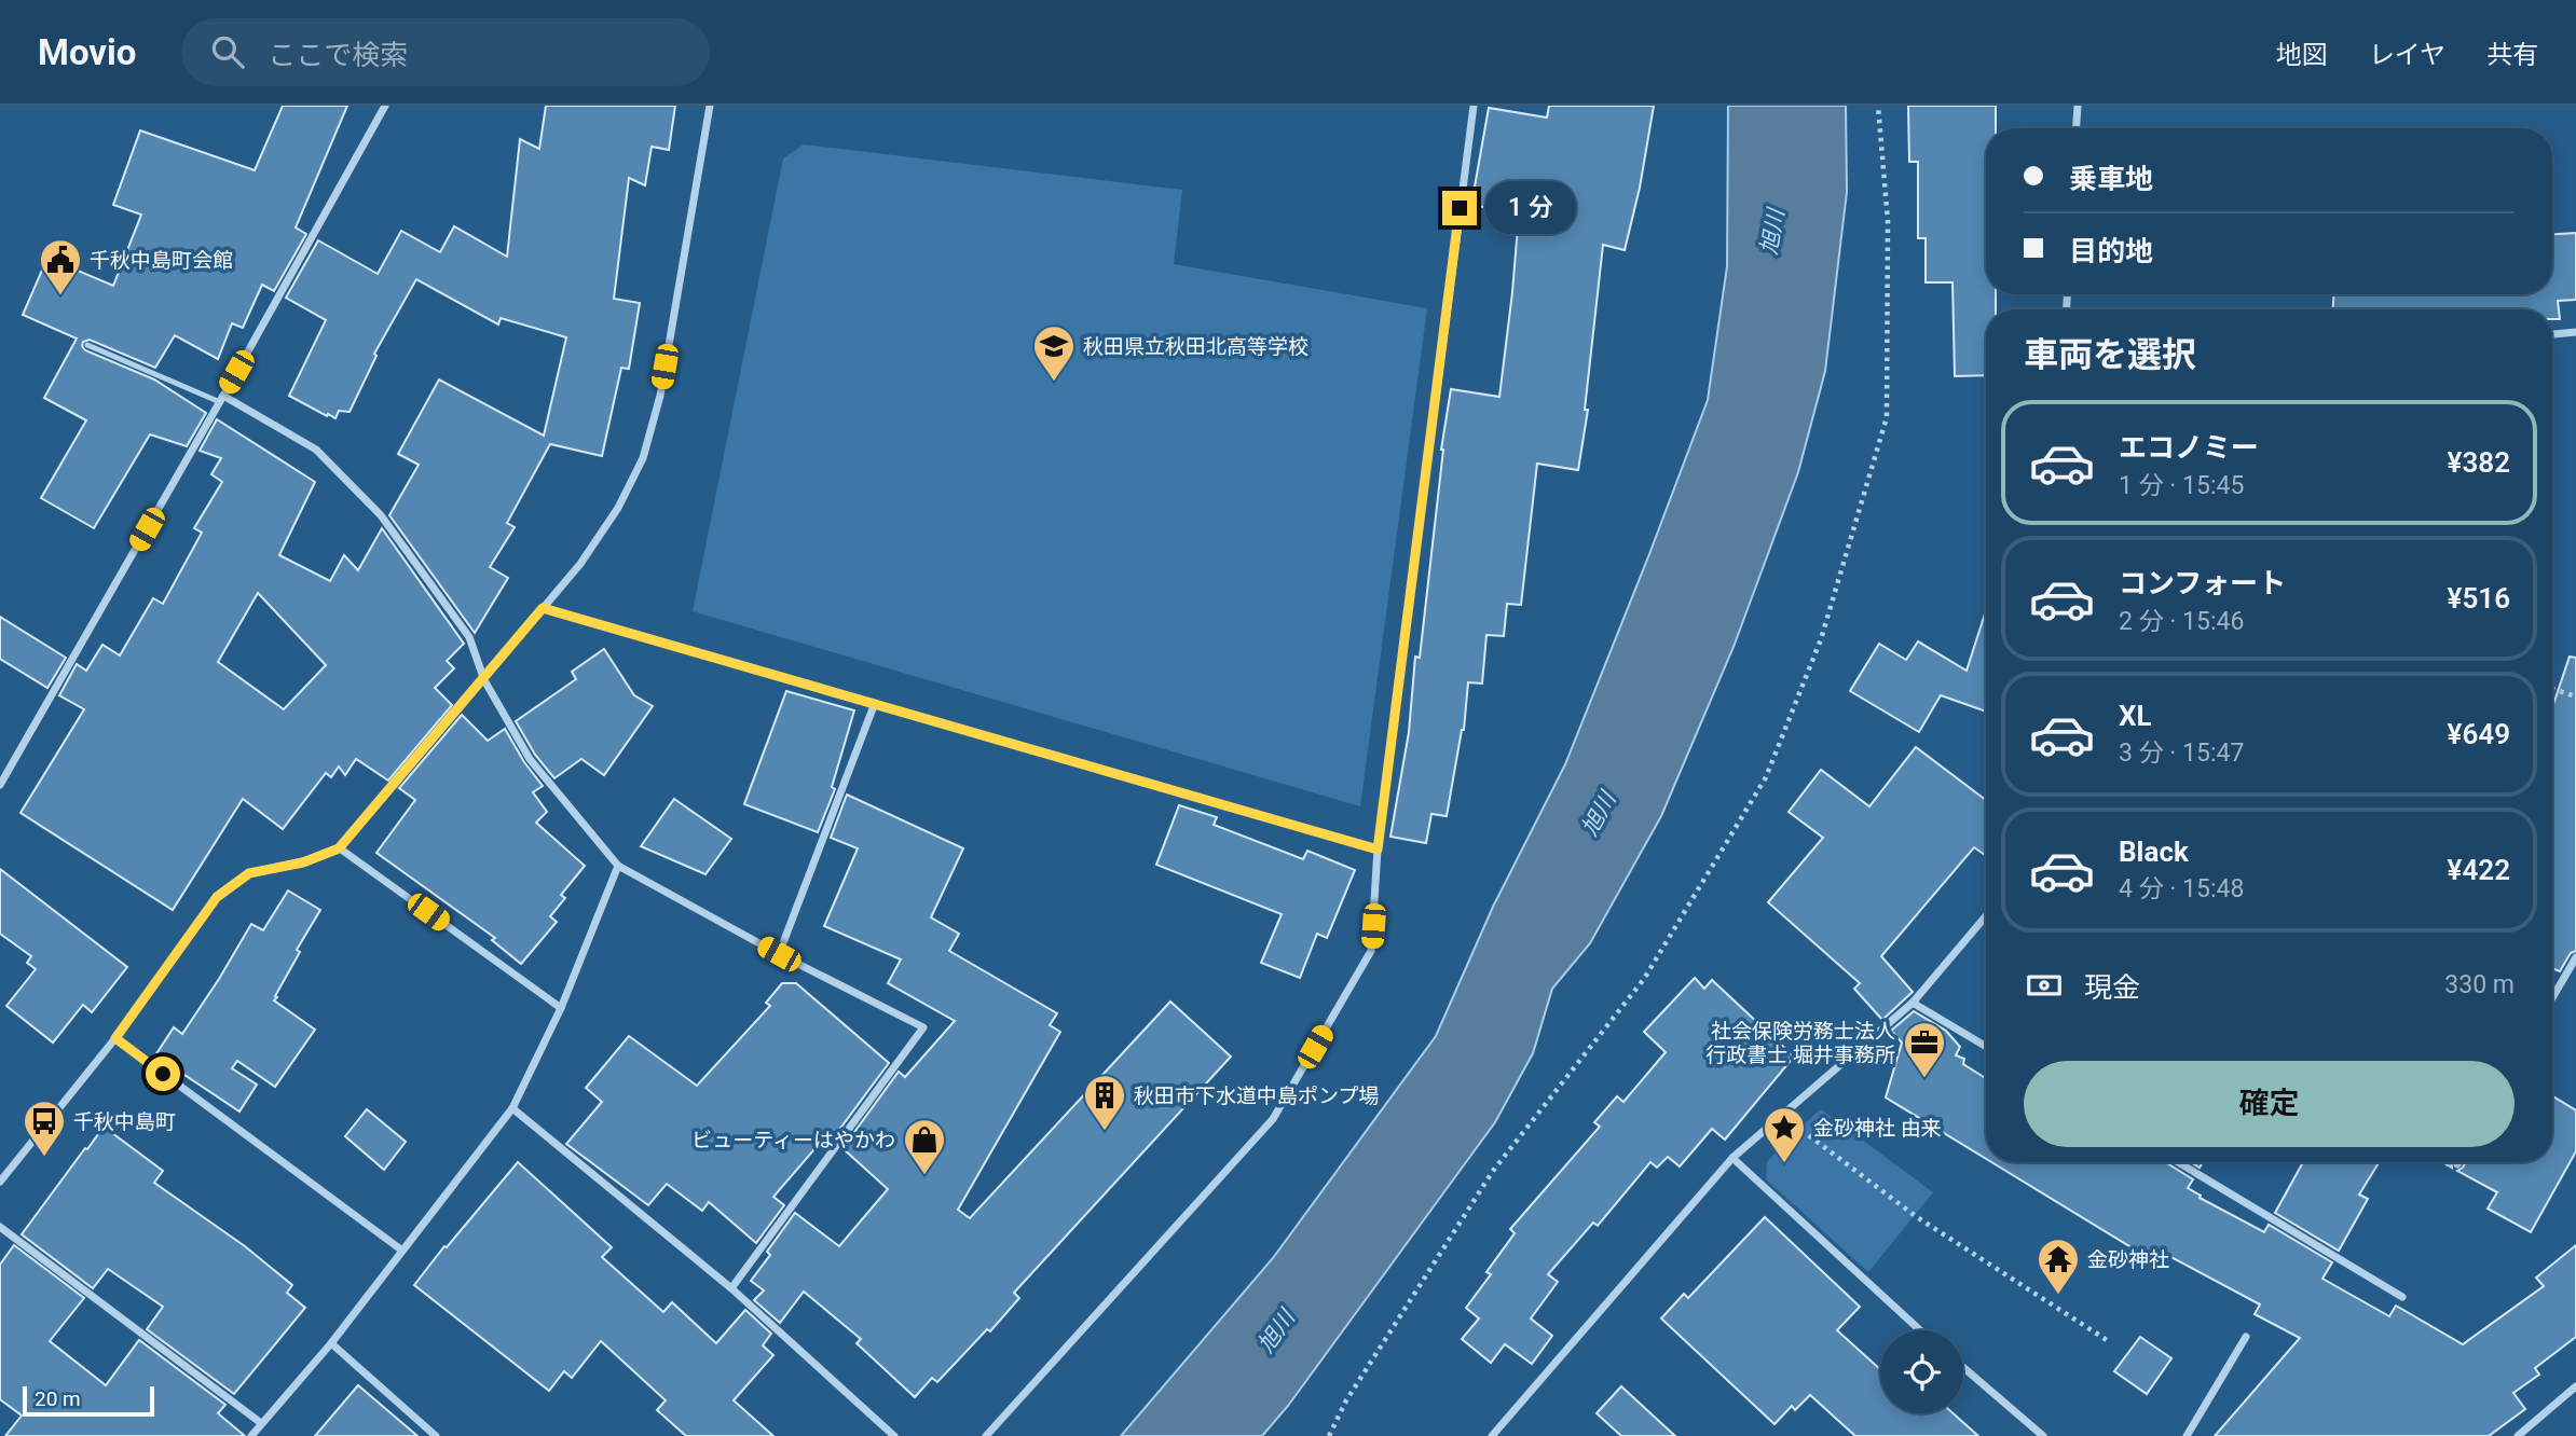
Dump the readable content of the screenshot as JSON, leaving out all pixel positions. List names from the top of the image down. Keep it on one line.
{"water":["旭川"],"places":{"public building":["千秋中島町会館"],"school or university":["秋田県立秋田北高等学校"],"office":["社会保険労務士法人 行政書士 堀井事務所"],"building":["秋田市下水道中島ポンプ場"],"bus stop":["千秋中島町"],"place":["金砂神社 由来"],"shop":["ビューティーはやかわ"],"temple":["金砂神社"]},"scale_bar":"20 m","page":{"header":"Movio","search":"ここで検索","nav":["地図","レイヤ","共有"],"banner":["乗車地","目的地"],"bubble":"1 分","heading":"車両を選択","list":[{"name":"エコノミー","note":"1 分 · 15:45","value":"¥382"},{"name":"コンフォート","note":"2 分 · 15:46","value":"¥516"},{"name":"XL","note":"3 分 · 15:47","value":"¥649"},{"name":"Black","note":"4 分 · 15:48","value":"¥422"}],"pay":["現金","330 m"],"buttons":"確定","scale":"20 m"}}
